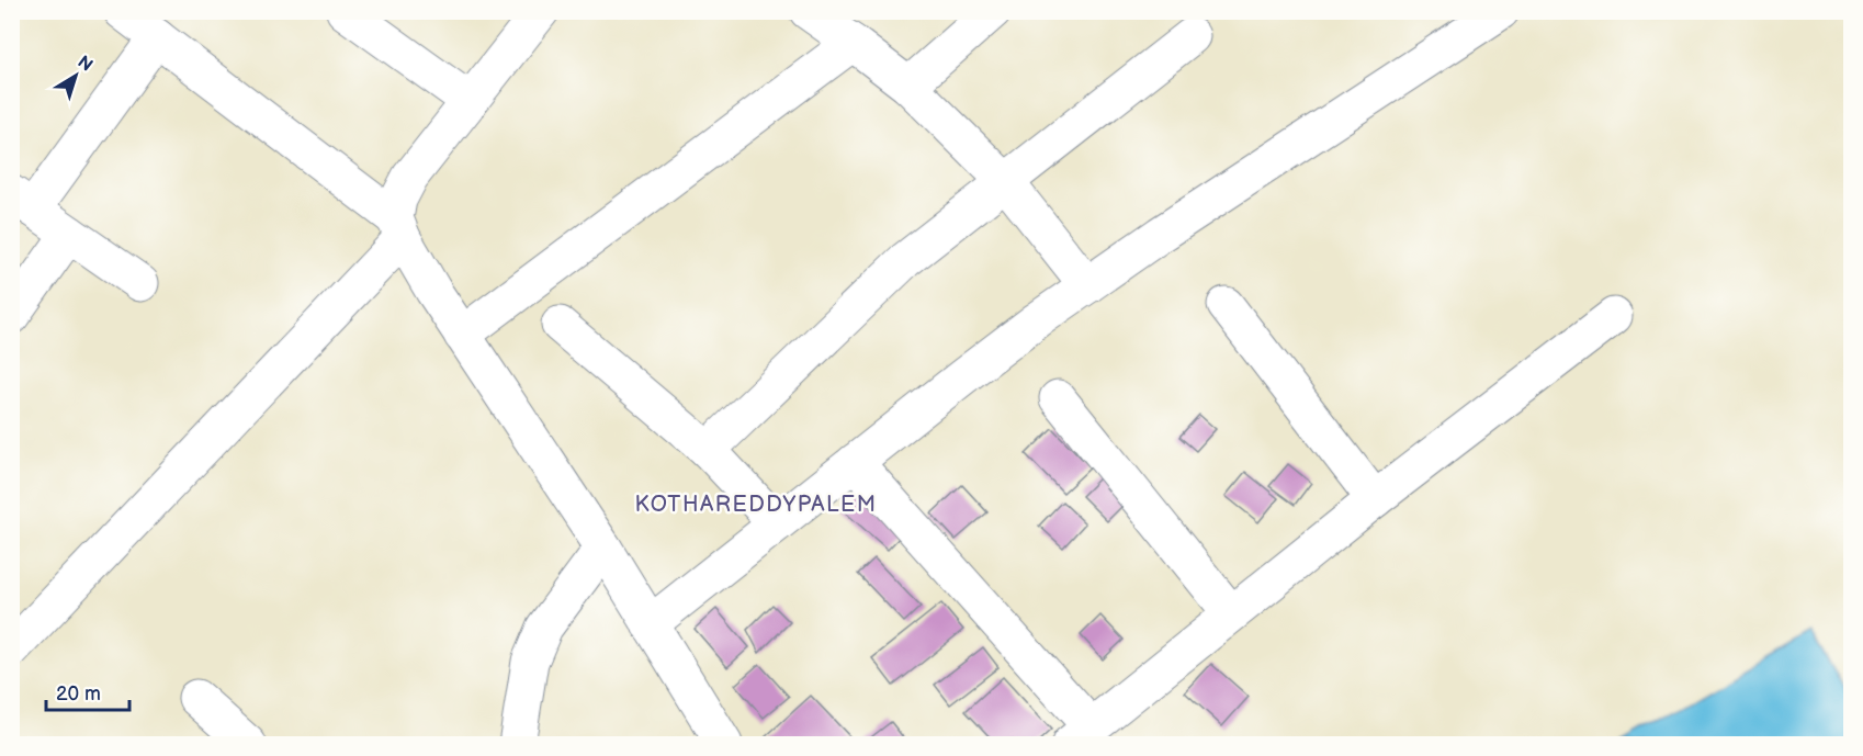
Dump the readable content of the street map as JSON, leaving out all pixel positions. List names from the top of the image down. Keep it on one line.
{"districts":["KOTHAREDDYPALEM"],"scale_bar":"20 m","north":"top right"}
